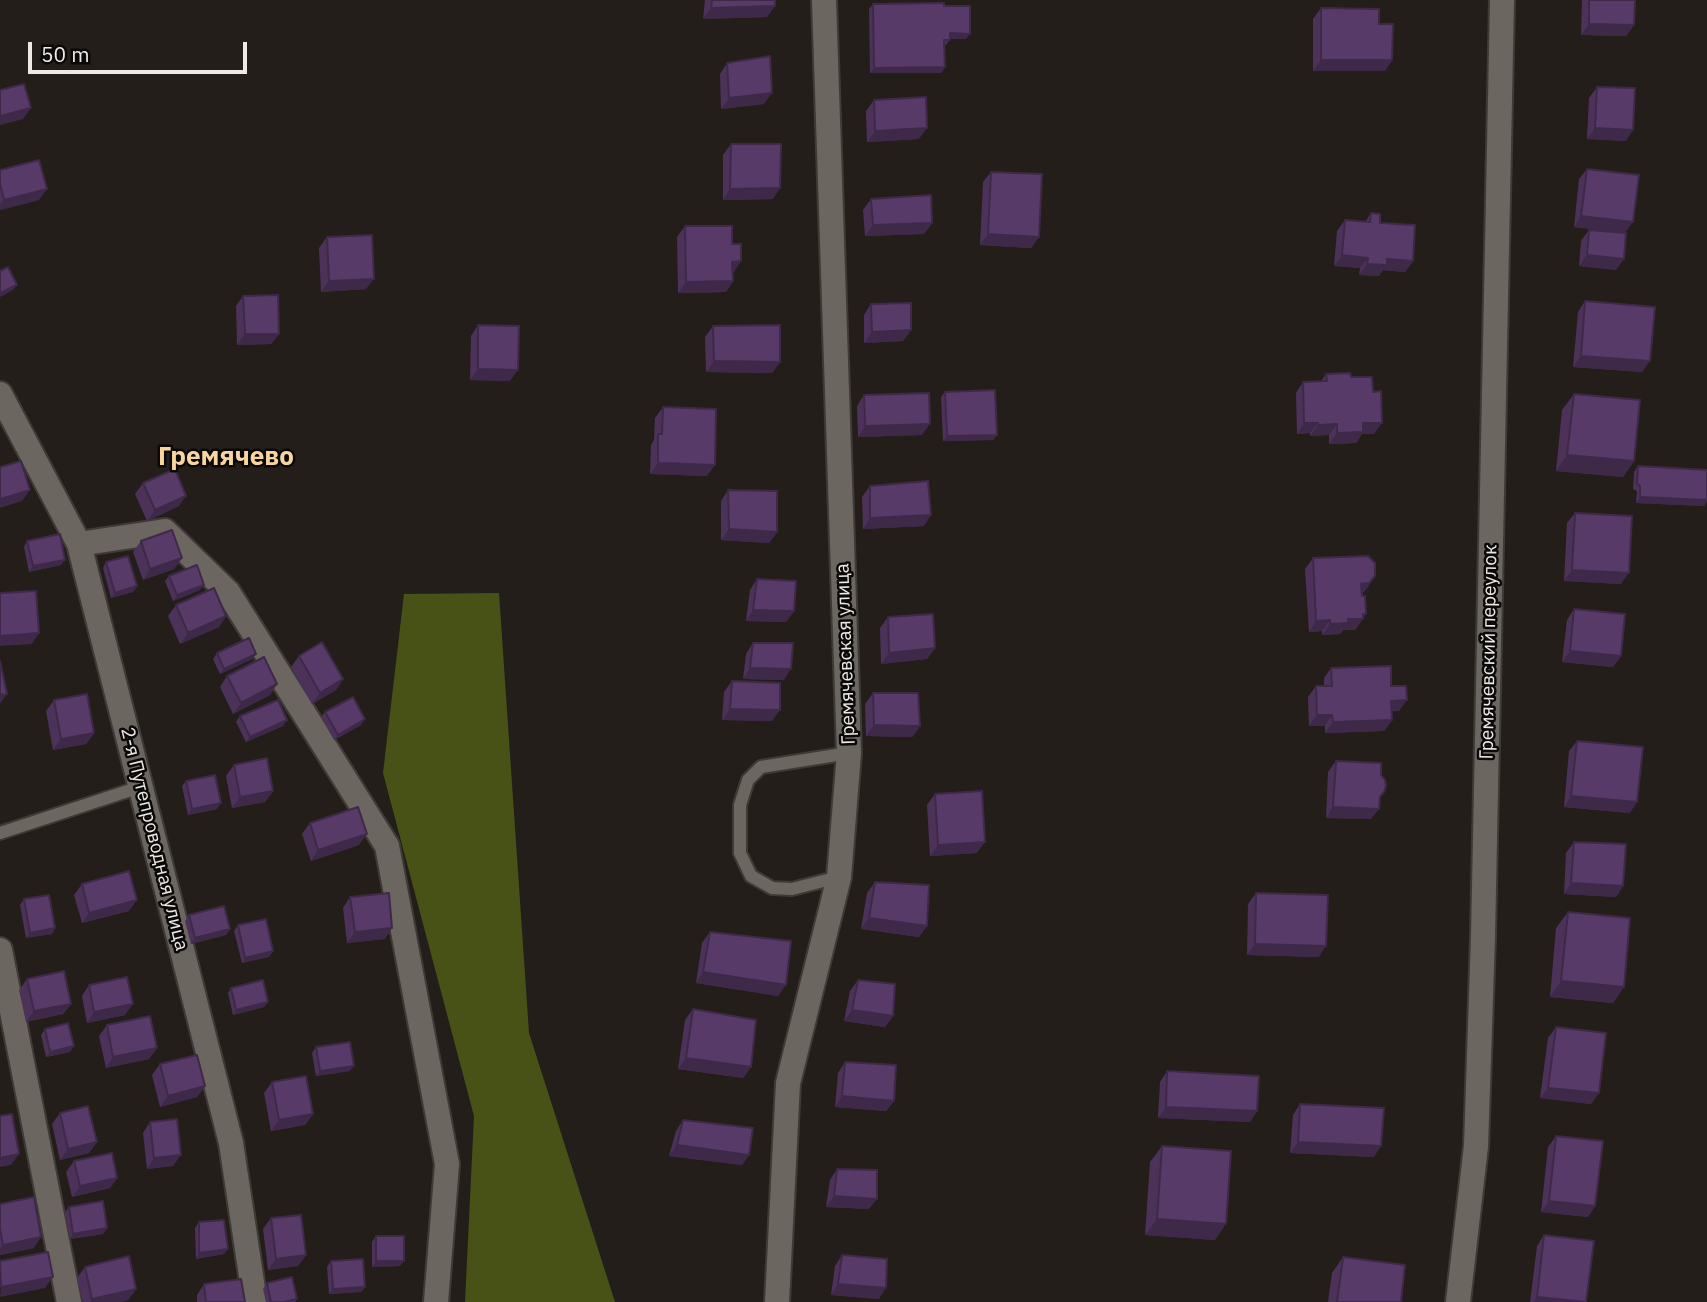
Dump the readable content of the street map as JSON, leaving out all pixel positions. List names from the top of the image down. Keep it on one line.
{"streets":{"street":["Гремячевский переулок","Гремячевская улица","2-я Путепроводная улица"]},"districts":["Гремячево"],"scale_bar":"50 m"}
